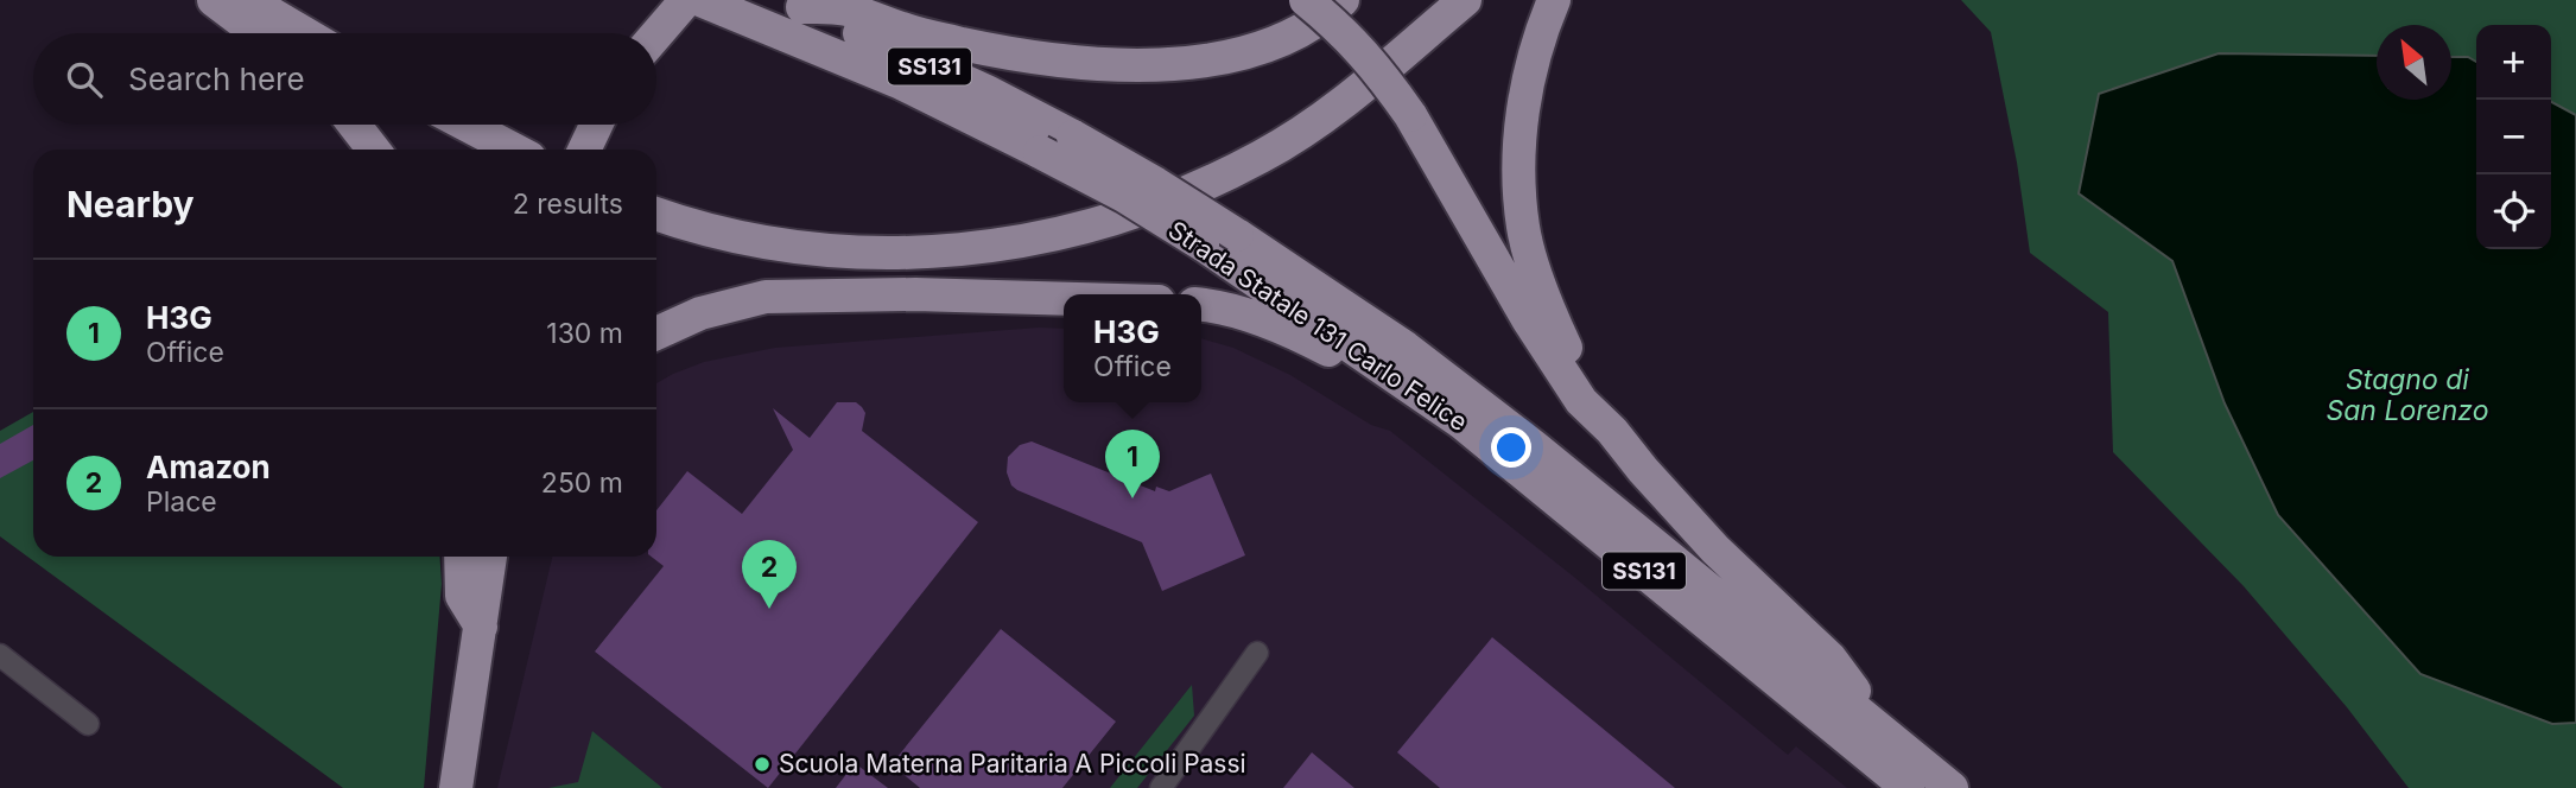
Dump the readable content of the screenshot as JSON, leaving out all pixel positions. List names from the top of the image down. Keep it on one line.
{"streets":{"highway":["SS131","Strada Statale 131 Carlo Felice"]},"water":["Stagno di San Lorenzo"],"places":["Scuola Materna Paritaria A Piccoli Passi"],"north":"top left","page":{"map_buttons":["+","−"],"search":"Search here","heading":["Nearby","2 results"],"list":[{"mark":"1","name":"H3G","note":"Office","value":"130 m"},{"mark":"2","name":"Amazon","note":"Place","value":"250 m"}],"popup":["H3G","Office"],"pins":["1","2"]}}
